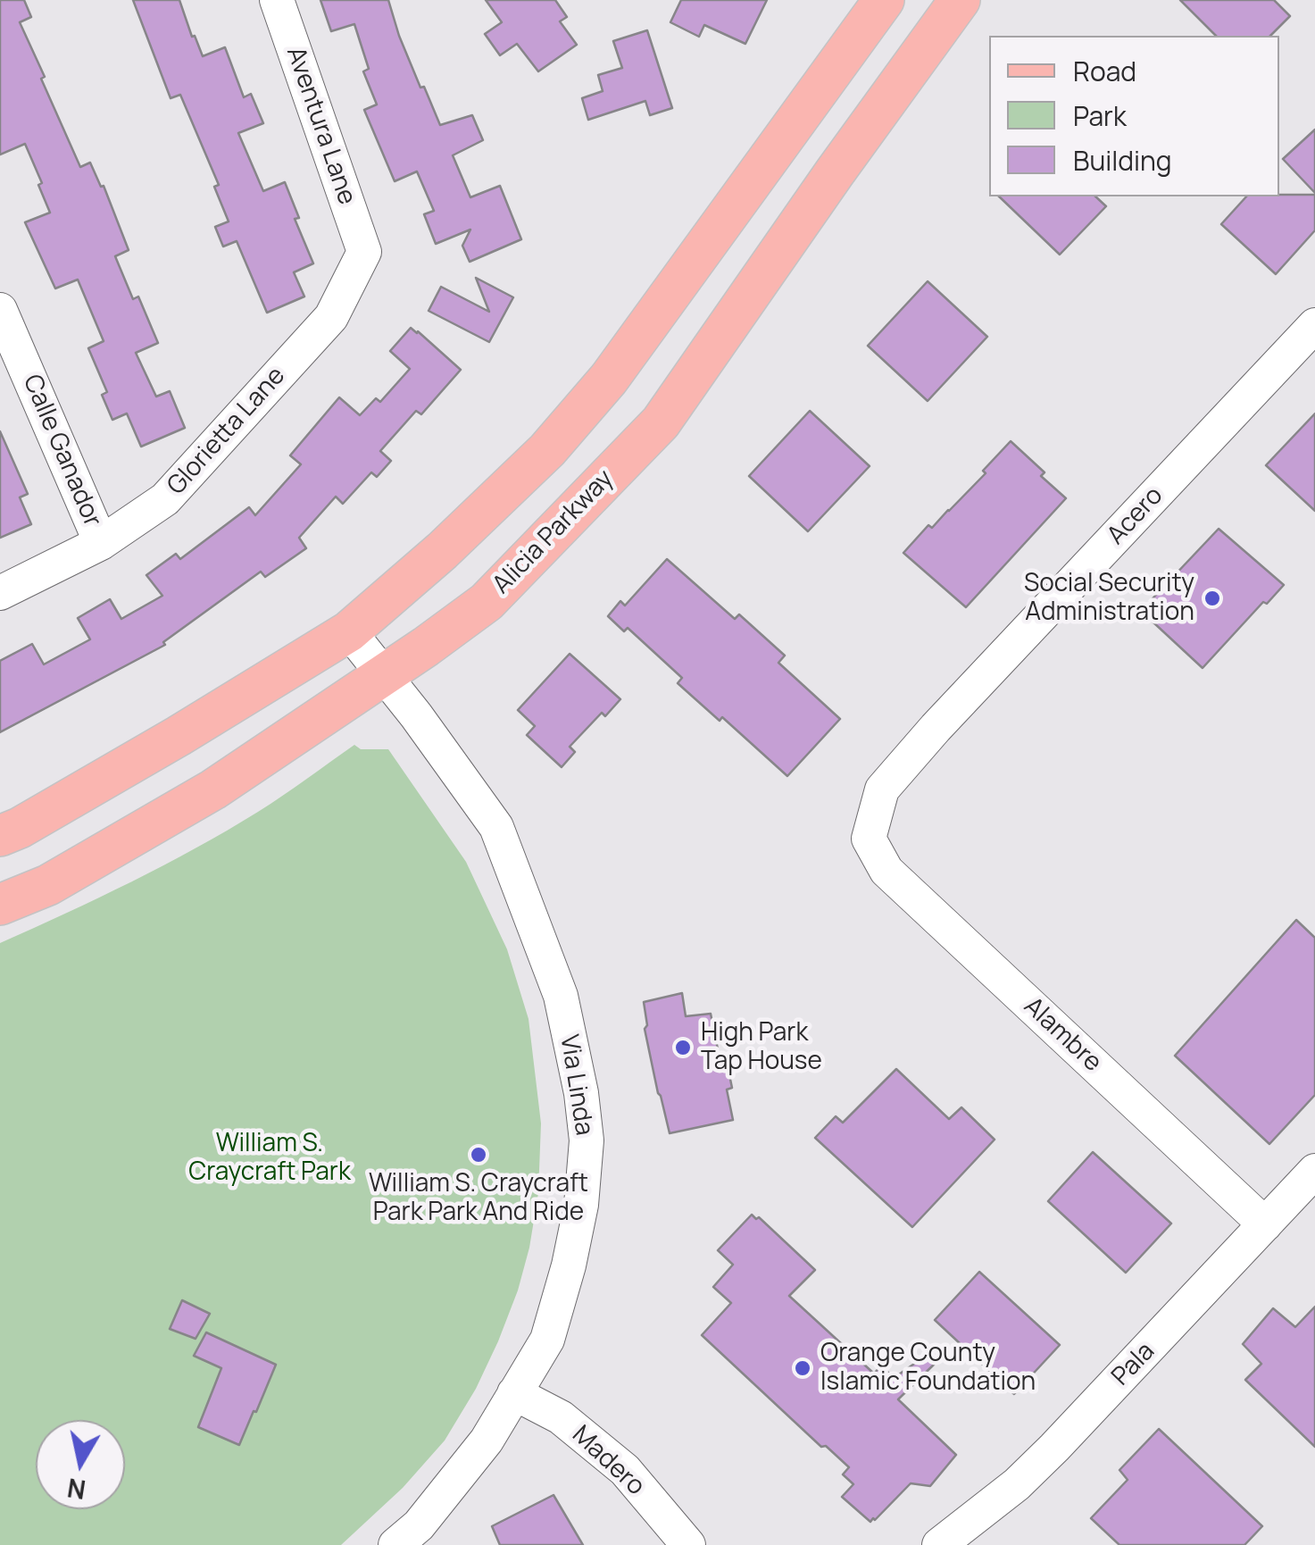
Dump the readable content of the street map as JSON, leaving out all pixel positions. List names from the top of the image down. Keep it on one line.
{"streets":{"main road":["Alicia Parkway"],"street":["Aventura Lane","Glorietta Lane","Calle Ganador","Acero","Alambre","Via Linda","Pala","Madero"]},"crossings":[["Aventura Lane","Glorietta Lane"],["Glorietta Lane","Calle Ganador"],["Acero","Alambre"],["Alicia Parkway","Via Linda"],["Alambre","Pala"],["Via Linda","Madero"]],"parks":["William S. Craycraft Park"],"places":["Social Security Administration","High Park Tap House","William S. Craycraft Park Park And Ride","Orange County Islamic Foundation"],"legend":["Road","Park","Building"],"north":"bottom"}
